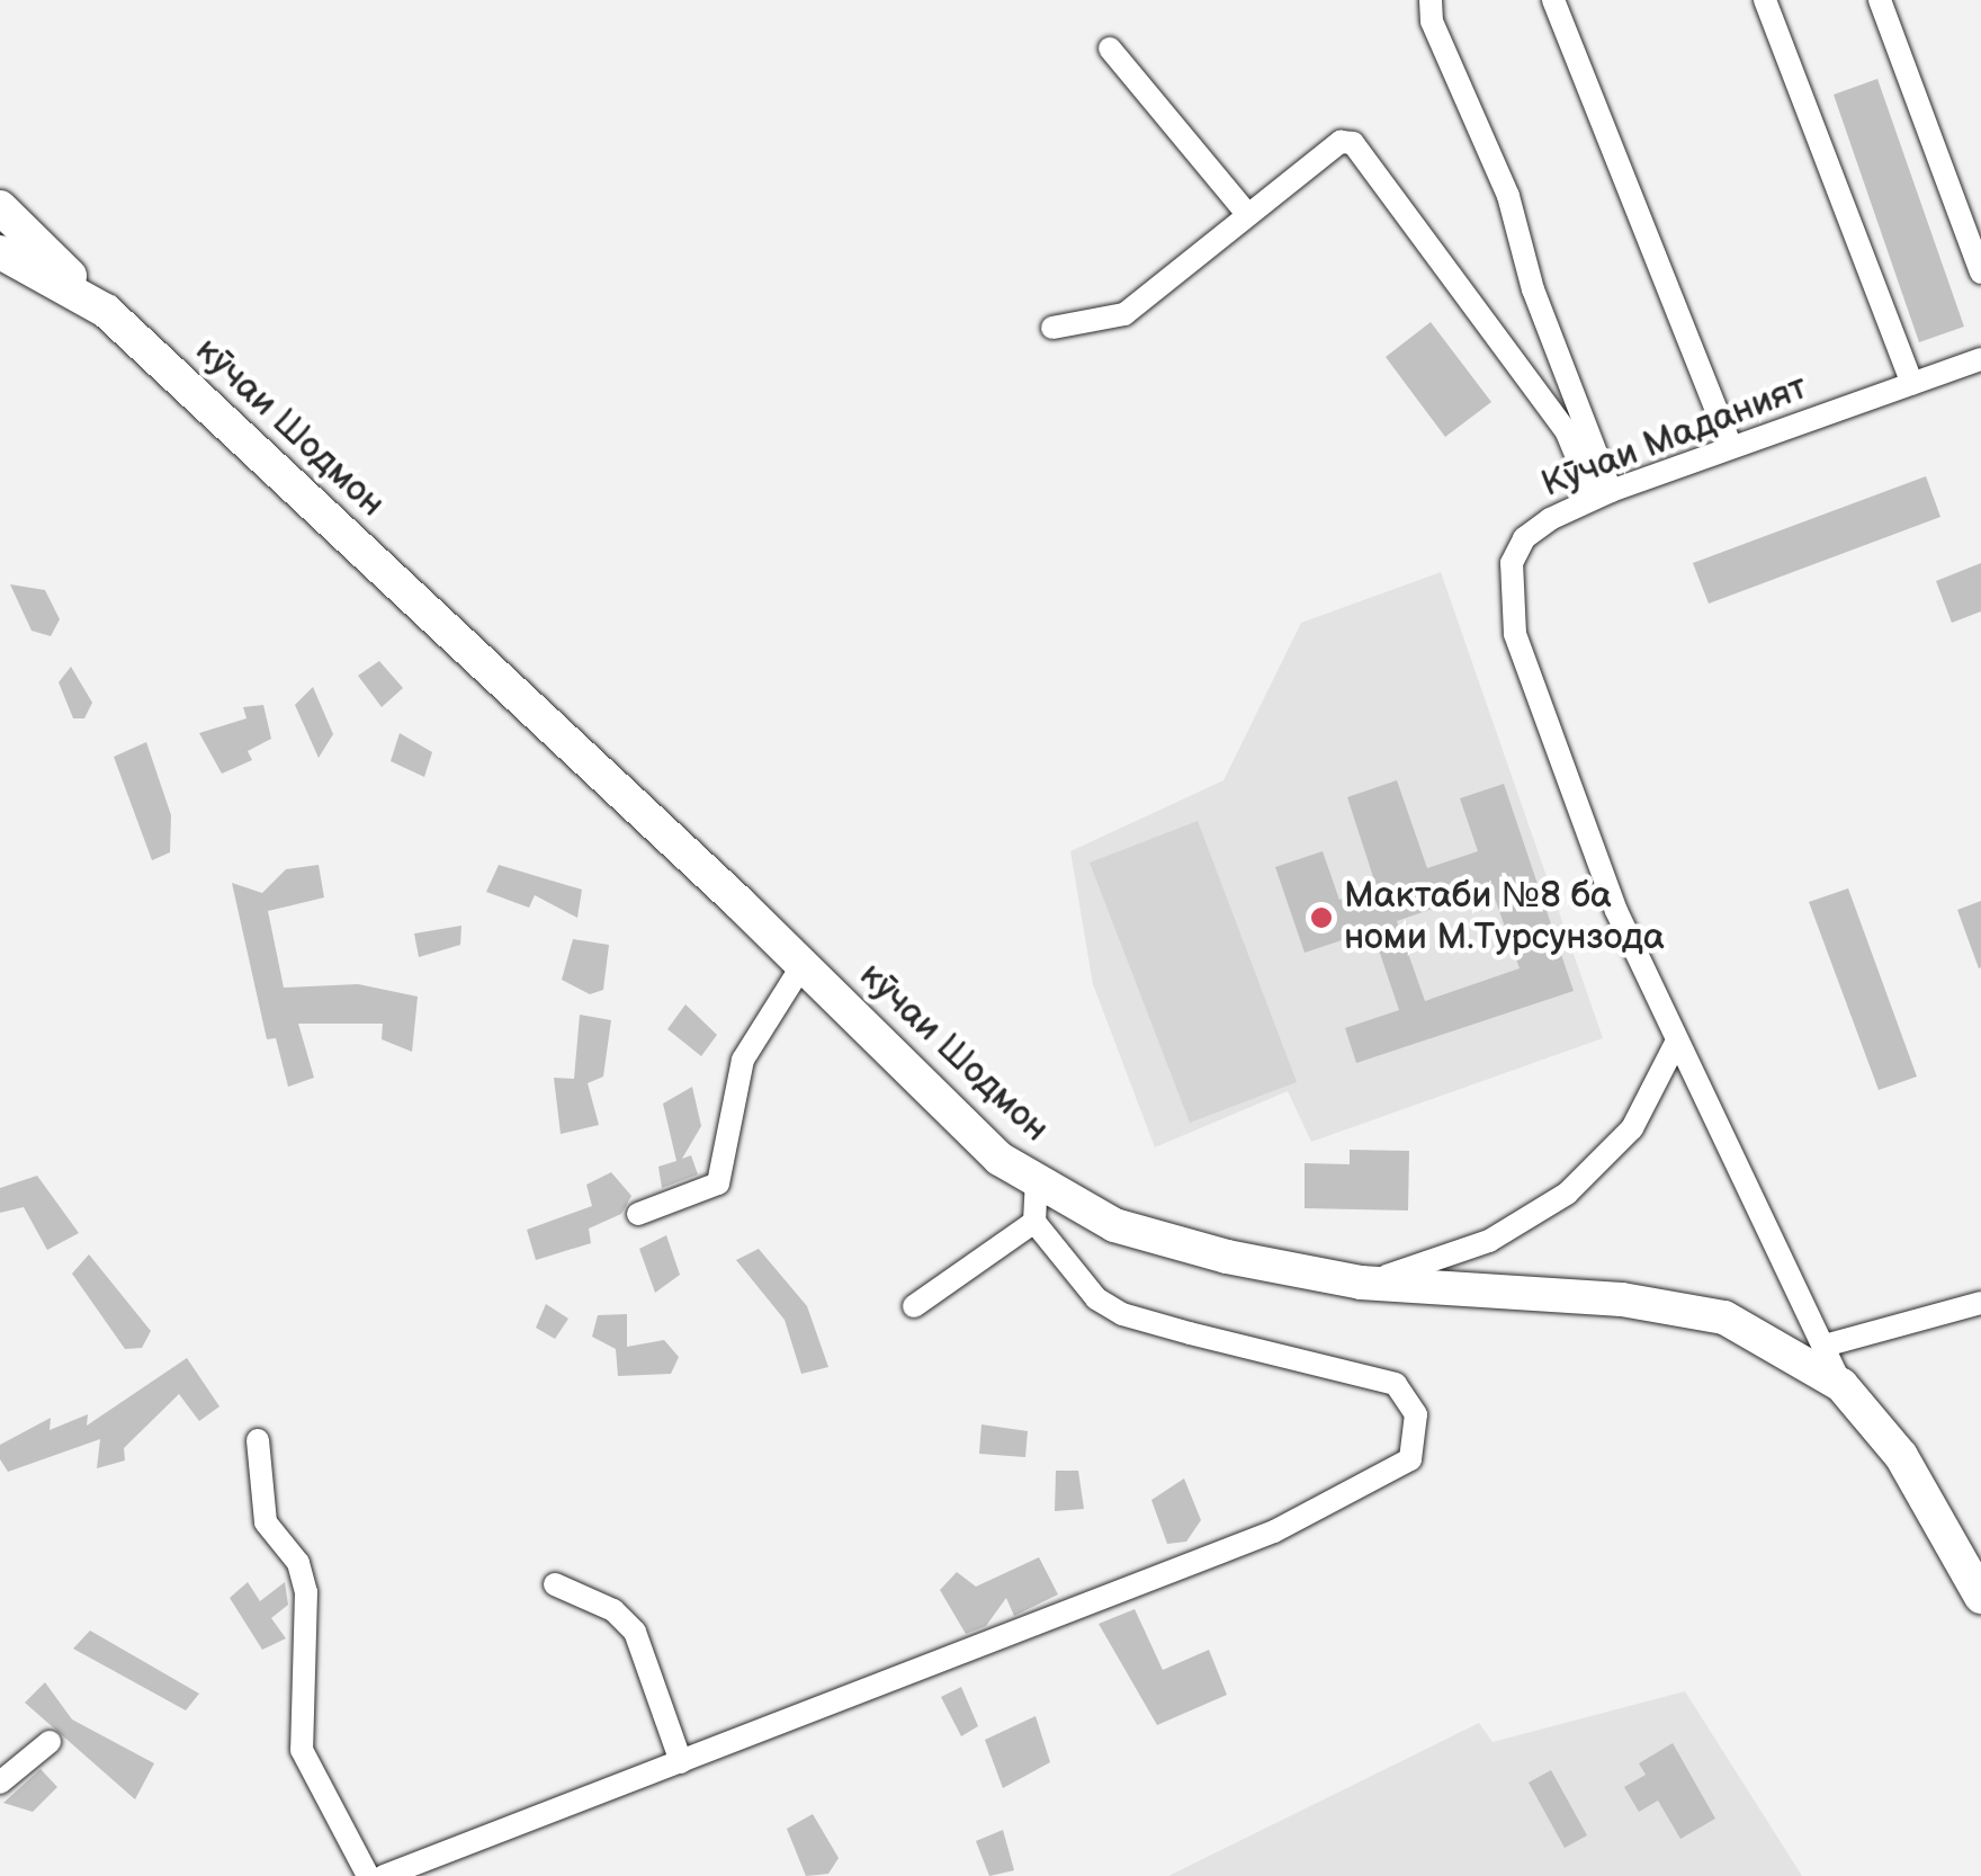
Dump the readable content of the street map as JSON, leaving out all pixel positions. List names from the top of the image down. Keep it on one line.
{"streets":{"main road":["кӯчаи Шодмон"],"street":["Кӯчаи Маданият"]},"crossings":[["кӯчаи Шодмон","Кӯчаи Маданият"]],"places":["Мактаби №8 ба номи М.Турсунзода"]}
